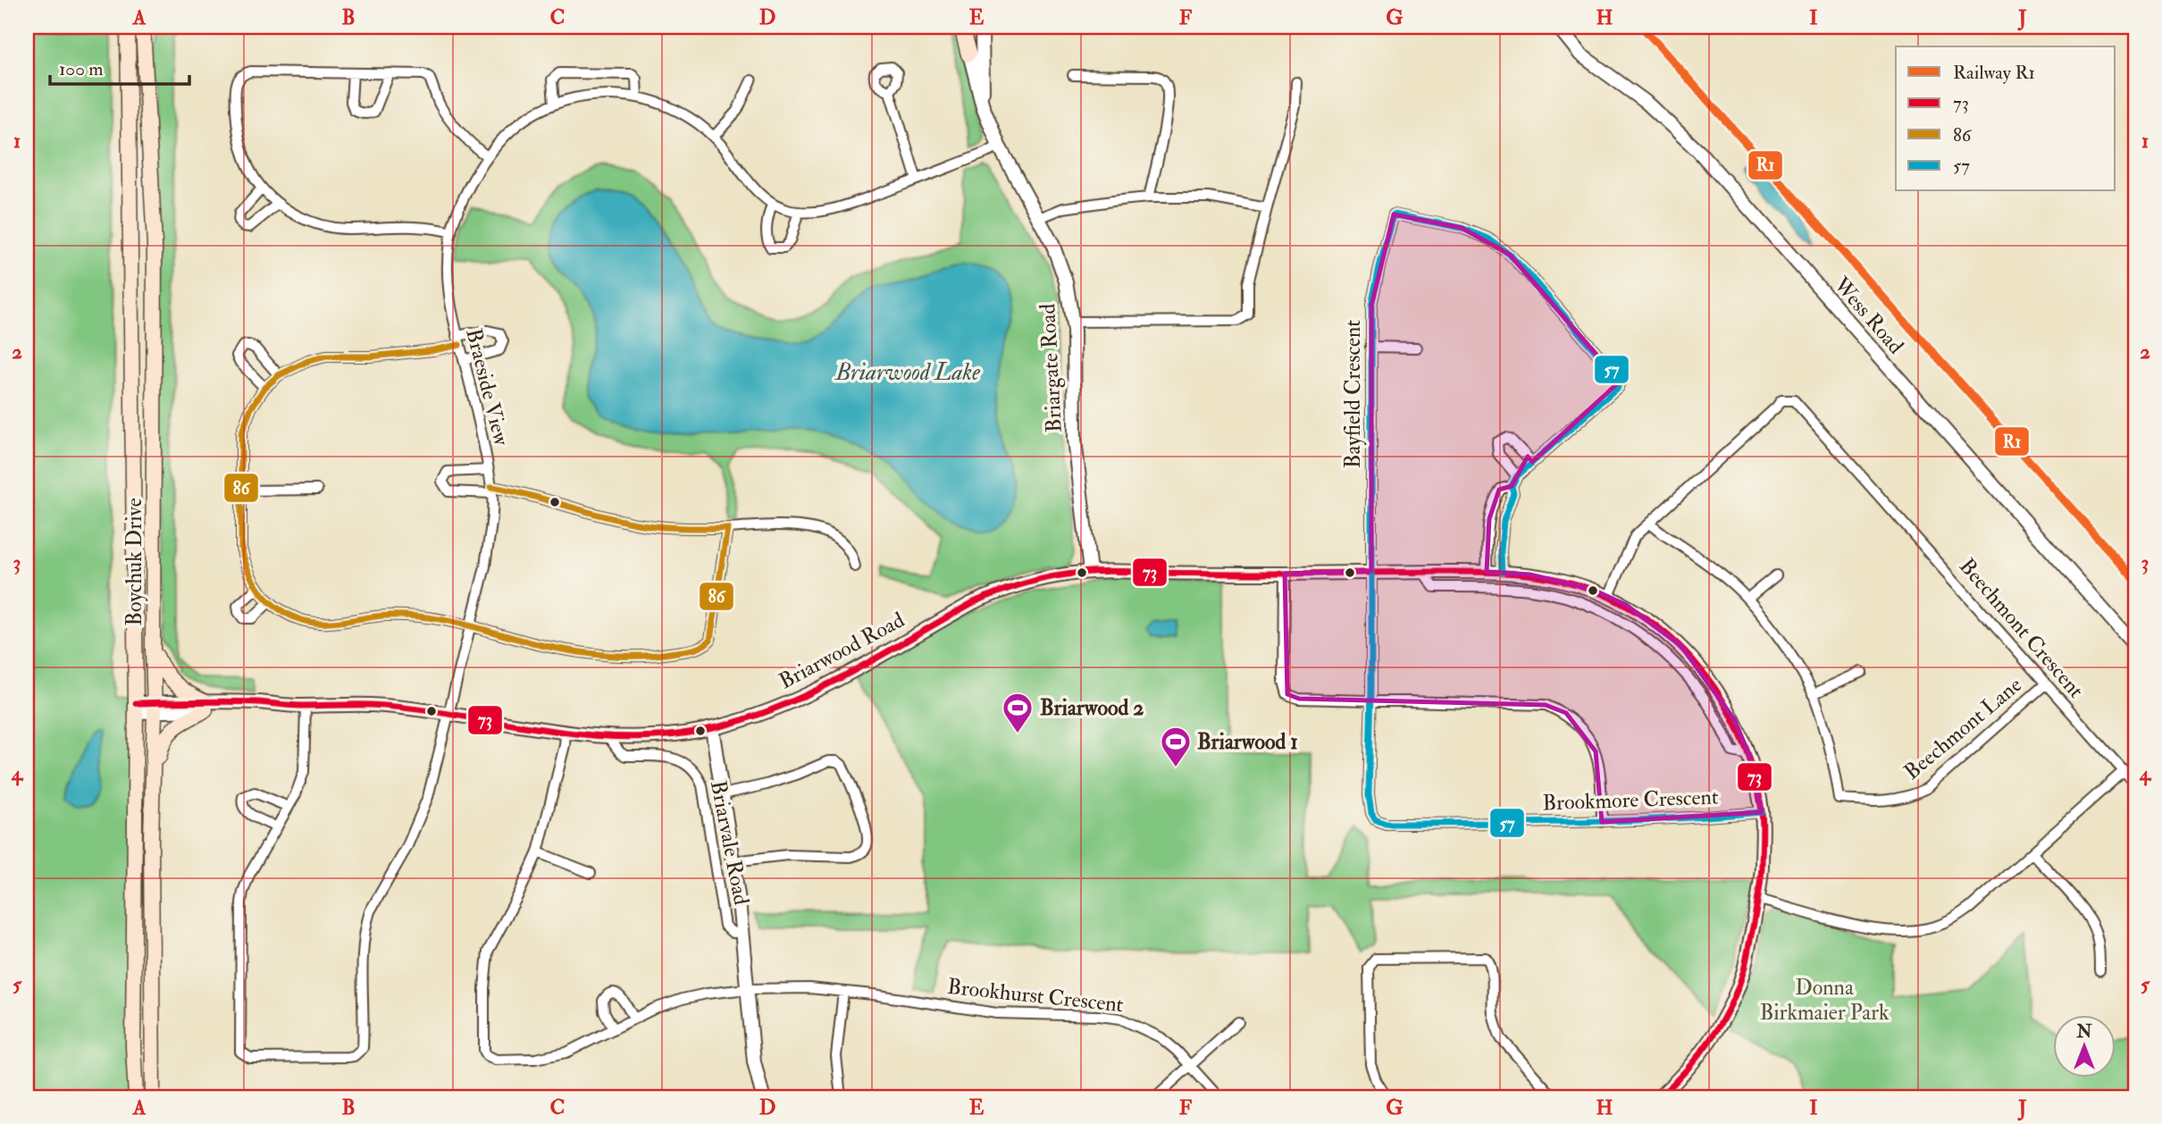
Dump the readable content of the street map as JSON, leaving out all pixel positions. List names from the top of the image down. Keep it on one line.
{"streets":{"main road":["Boychuk Drive"],"street":["Wess Road","Briargate Road","Braeside View","Bayfield Crescent","Beechmont Crescent","Briarwood Road","Beechmont Lane","Brookmore Crescent","Briarvale Road","Brookhurst Crescent"]},"crossings":[["Briargate Road","Braeside View"],["Briargate Road","Briarwood Road"],["Braeside View","Briarwood Road"],["Bayfield Crescent","Briarwood Road"],["Bayfield Crescent","Brookmore Crescent"],["Boychuk Drive","Briarwood Road"],["Beechmont Crescent","Briarwood Road"],["Beechmont Crescent","Beechmont Lane"],["Briarwood Road","Brookmore Crescent"],["Briarwood Road","Briarvale Road"],["Briarvale Road","Brookhurst Crescent"]],"water":["Briarwood Lake"],"parks":["Donna Birkmaier Park"],"places":{"sports":["Briarwood 2","Briarwood 1"]},"lines":["rail line R1","transit line 57","transit line 86","transit line 73"],"legend":["Railway R1","73","86","57"],"scale_bar":"100 m","north":"top","grid":{"columns":["A","B","C","D","E","F","G","H","I","J"],"rows":["1","2","3","4","5"]}}
